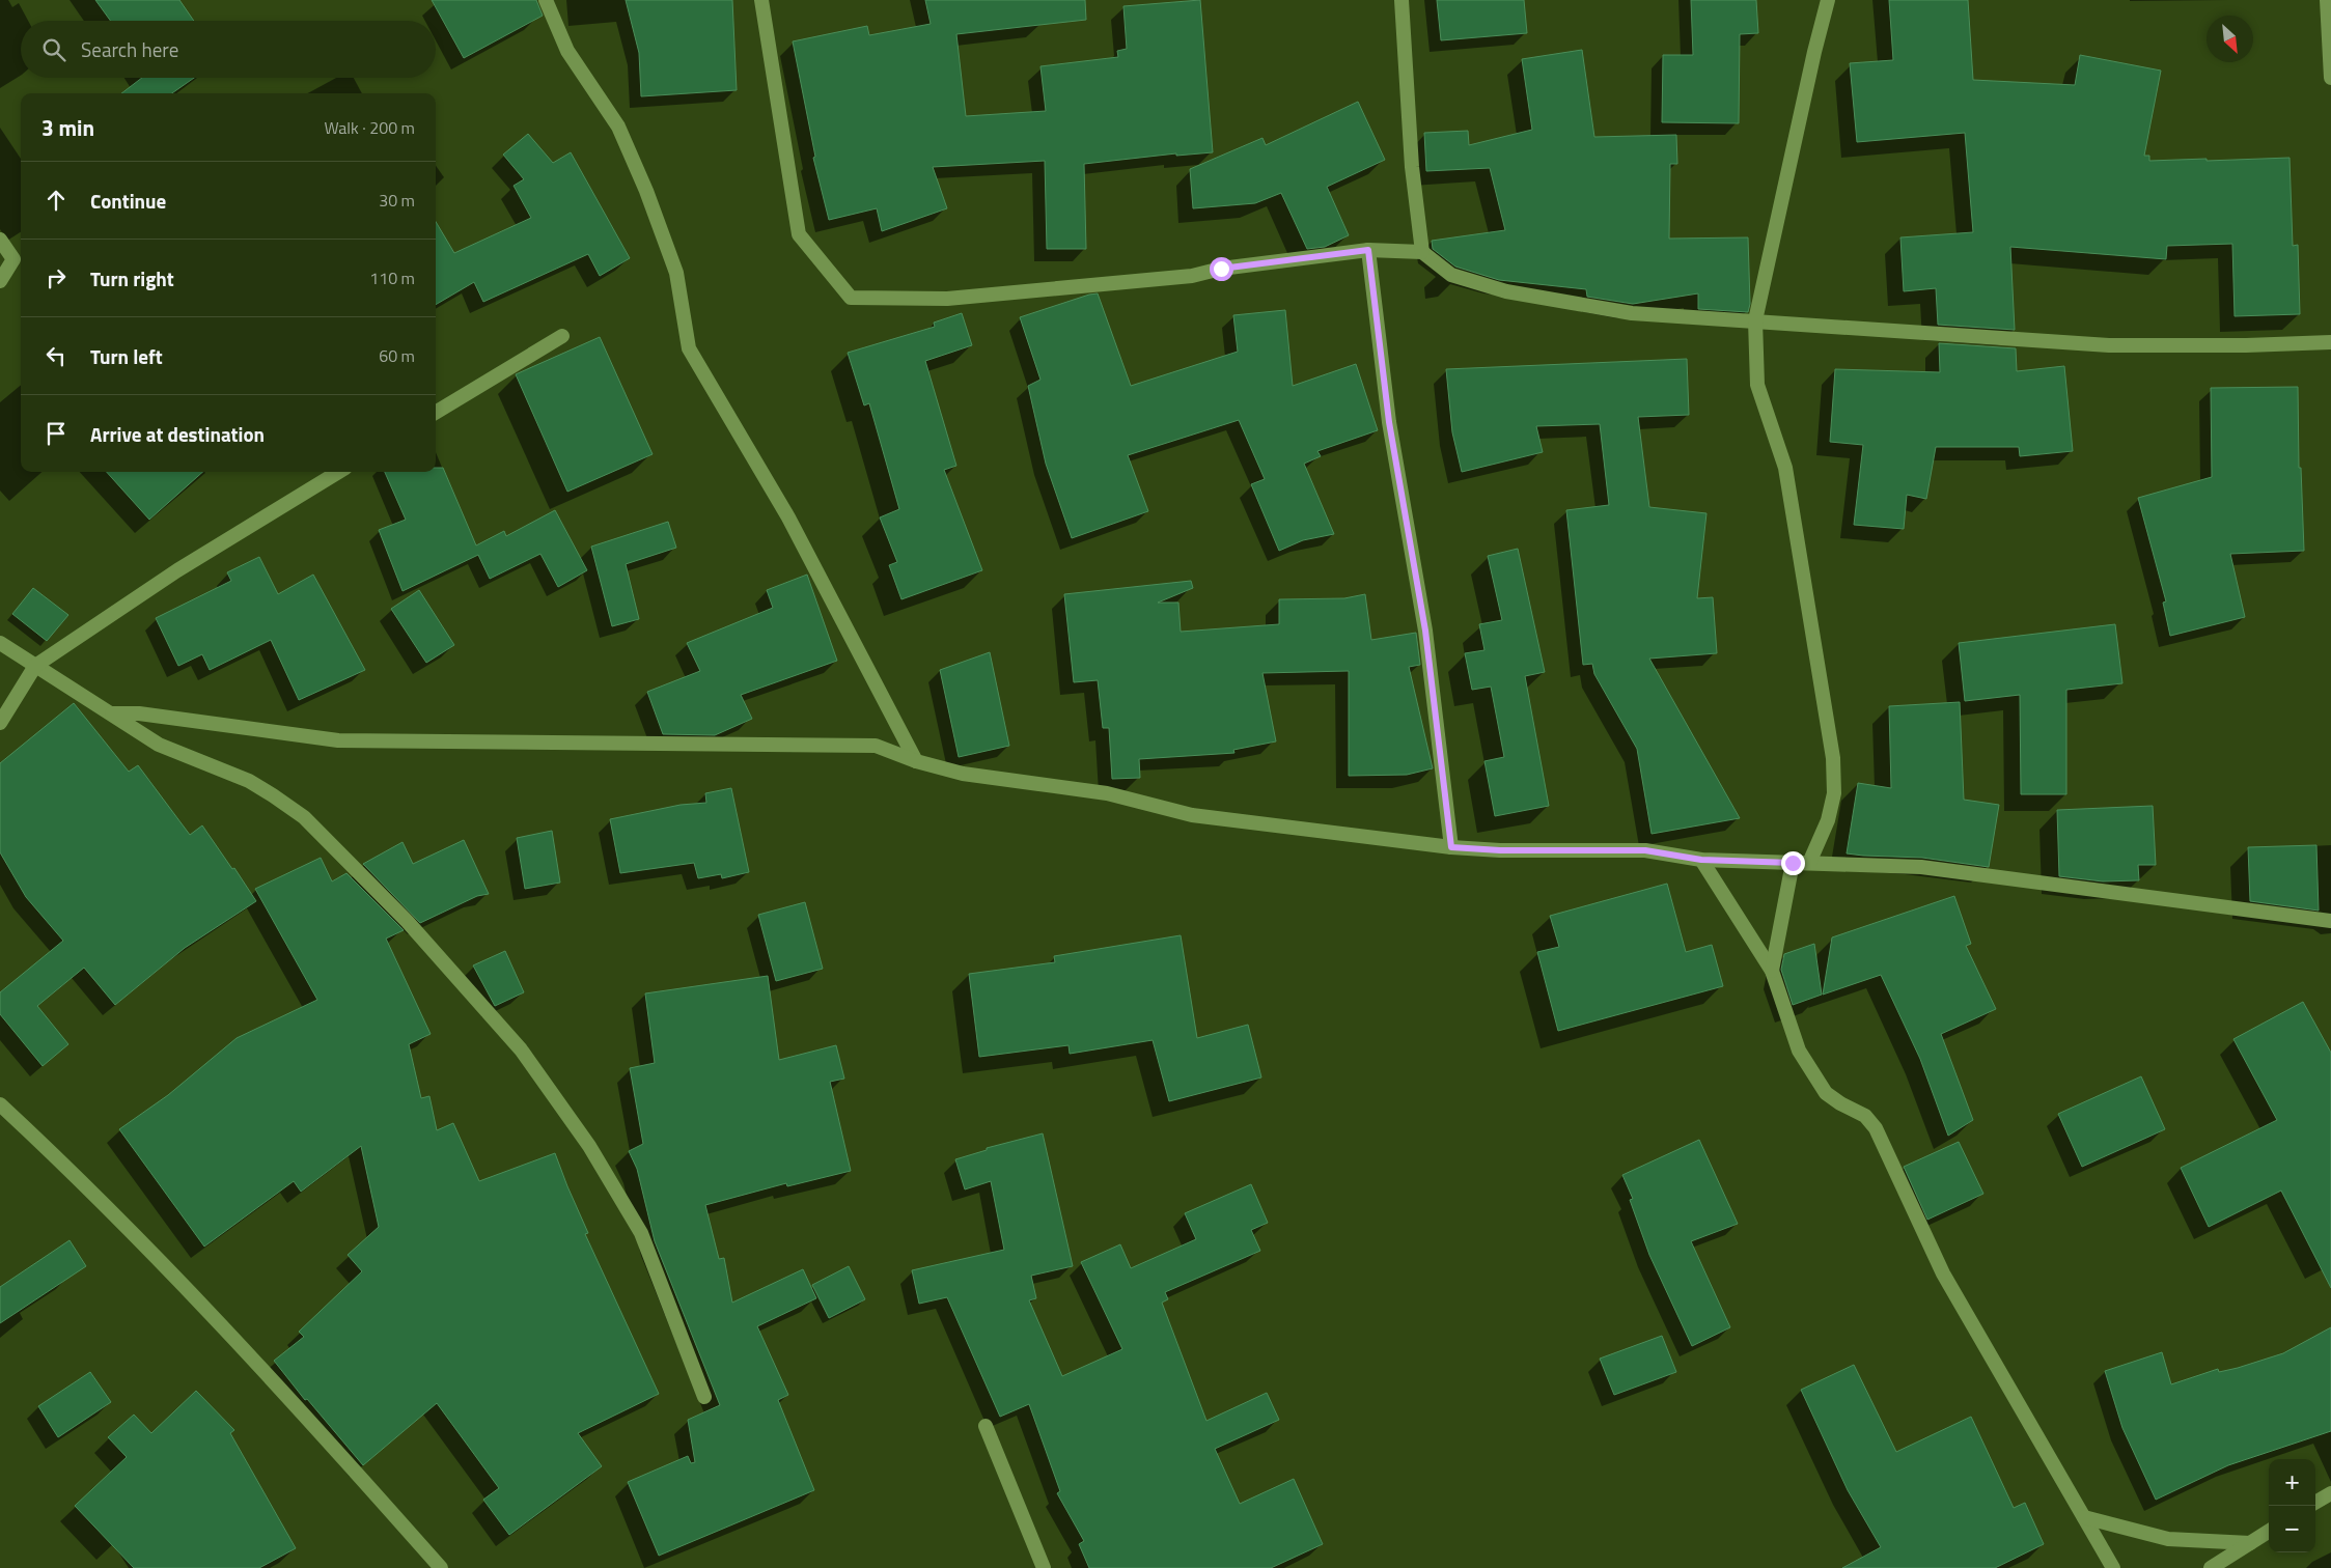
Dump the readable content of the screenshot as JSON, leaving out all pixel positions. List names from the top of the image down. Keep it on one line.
{"north":"bottom right","page":{"search":"Search here","heading":["3 min","Walk · 200 m"],"list":[["Continue","30 m"],["Turn right","110 m"],["Turn left","60 m"],"Arrive at destination"],"map_buttons":["+","−"]}}
